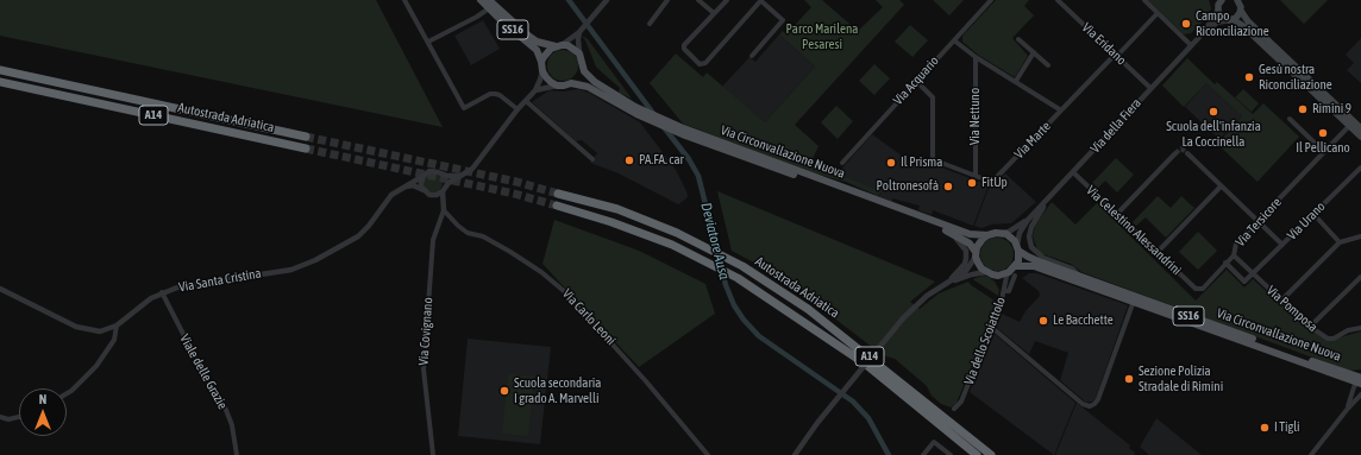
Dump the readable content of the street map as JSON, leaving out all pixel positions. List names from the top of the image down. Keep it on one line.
{"streets":{"highway":["A14","Autostrada Adriatica"],"main road":["SS16","Via Circonvallazione Nuova"],"street":["Via Eridano","Via Acquario","Via Nettuno","Via della Fiera","Via Marte","Via Urano","Via Tersicore","Via Celestino Alessandrini","Via Santa Cristina","Via Pomposa","Via Carlo Leoni","Via Covignano","Via dello Scoiattolo","Viale delle Grazie"]},"crossings":[["SS16","Via Circonvallazione Nuova"],["Via Eridano","Via della Fiera"],["Via Eridano","Via Marte"],["Via Acquario","Via Marte"],["Via Nettuno","Via Marte"],["Via della Fiera","Via Circonvallazione Nuova"],["Via della Fiera","Via Celestino Alessandrini"],["Via della Fiera","Via dello Scoiattolo"],["Via Circonvallazione Nuova","Via dello Scoiattolo"],["Via Urano","Via Pomposa"],["Via Tersicore","Via Celestino Alessandrini"],["Via Tersicore","Via Pomposa"],["Via Santa Cristina","Viale delle Grazie"],["Via Carlo Leoni","Via Covignano"]],"water":["Deviatore Ausa"],"parks":["Parco Marilena Pesaresi"],"places":["Campo Riconciliazione","Gesù nostra Riconciliazione","Rimini 9","Scuola dell'infanzia La Coccinella","Il Pellicano","PA.FA. car","Il Prisma","FitUp","Poltronesofà","Le Bacchette","Sezione Polizia Stradale di Rimini","Scuola secondaria I grado A. Marvelli","I Tigli"],"north":"top"}
